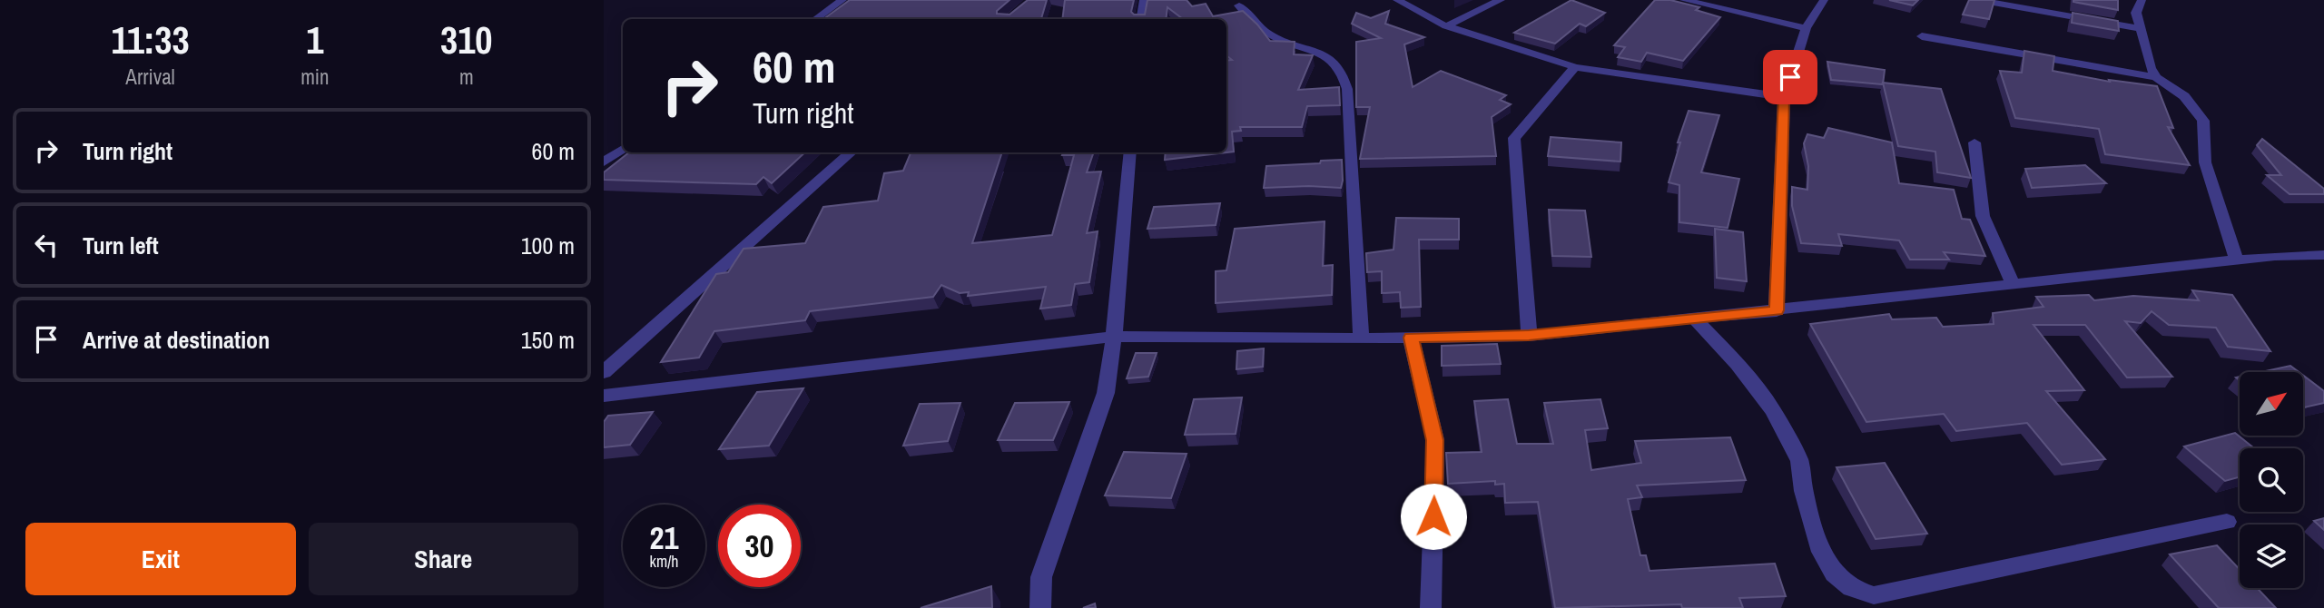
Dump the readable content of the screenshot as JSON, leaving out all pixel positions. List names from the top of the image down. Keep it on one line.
{"north":"top right","page":{"eta":["11:33","Arrival","1","min","310","m"],"turn":["60 m","Turn right"],"list":[{"name":"Turn right","value":"60 m"},{"name":"Turn left","value":"100 m"},{"name":"Arrive at destination","value":"150 m"}],"speed":"21 km/h","limit":"30","buttons":["Exit","Share"]}}
